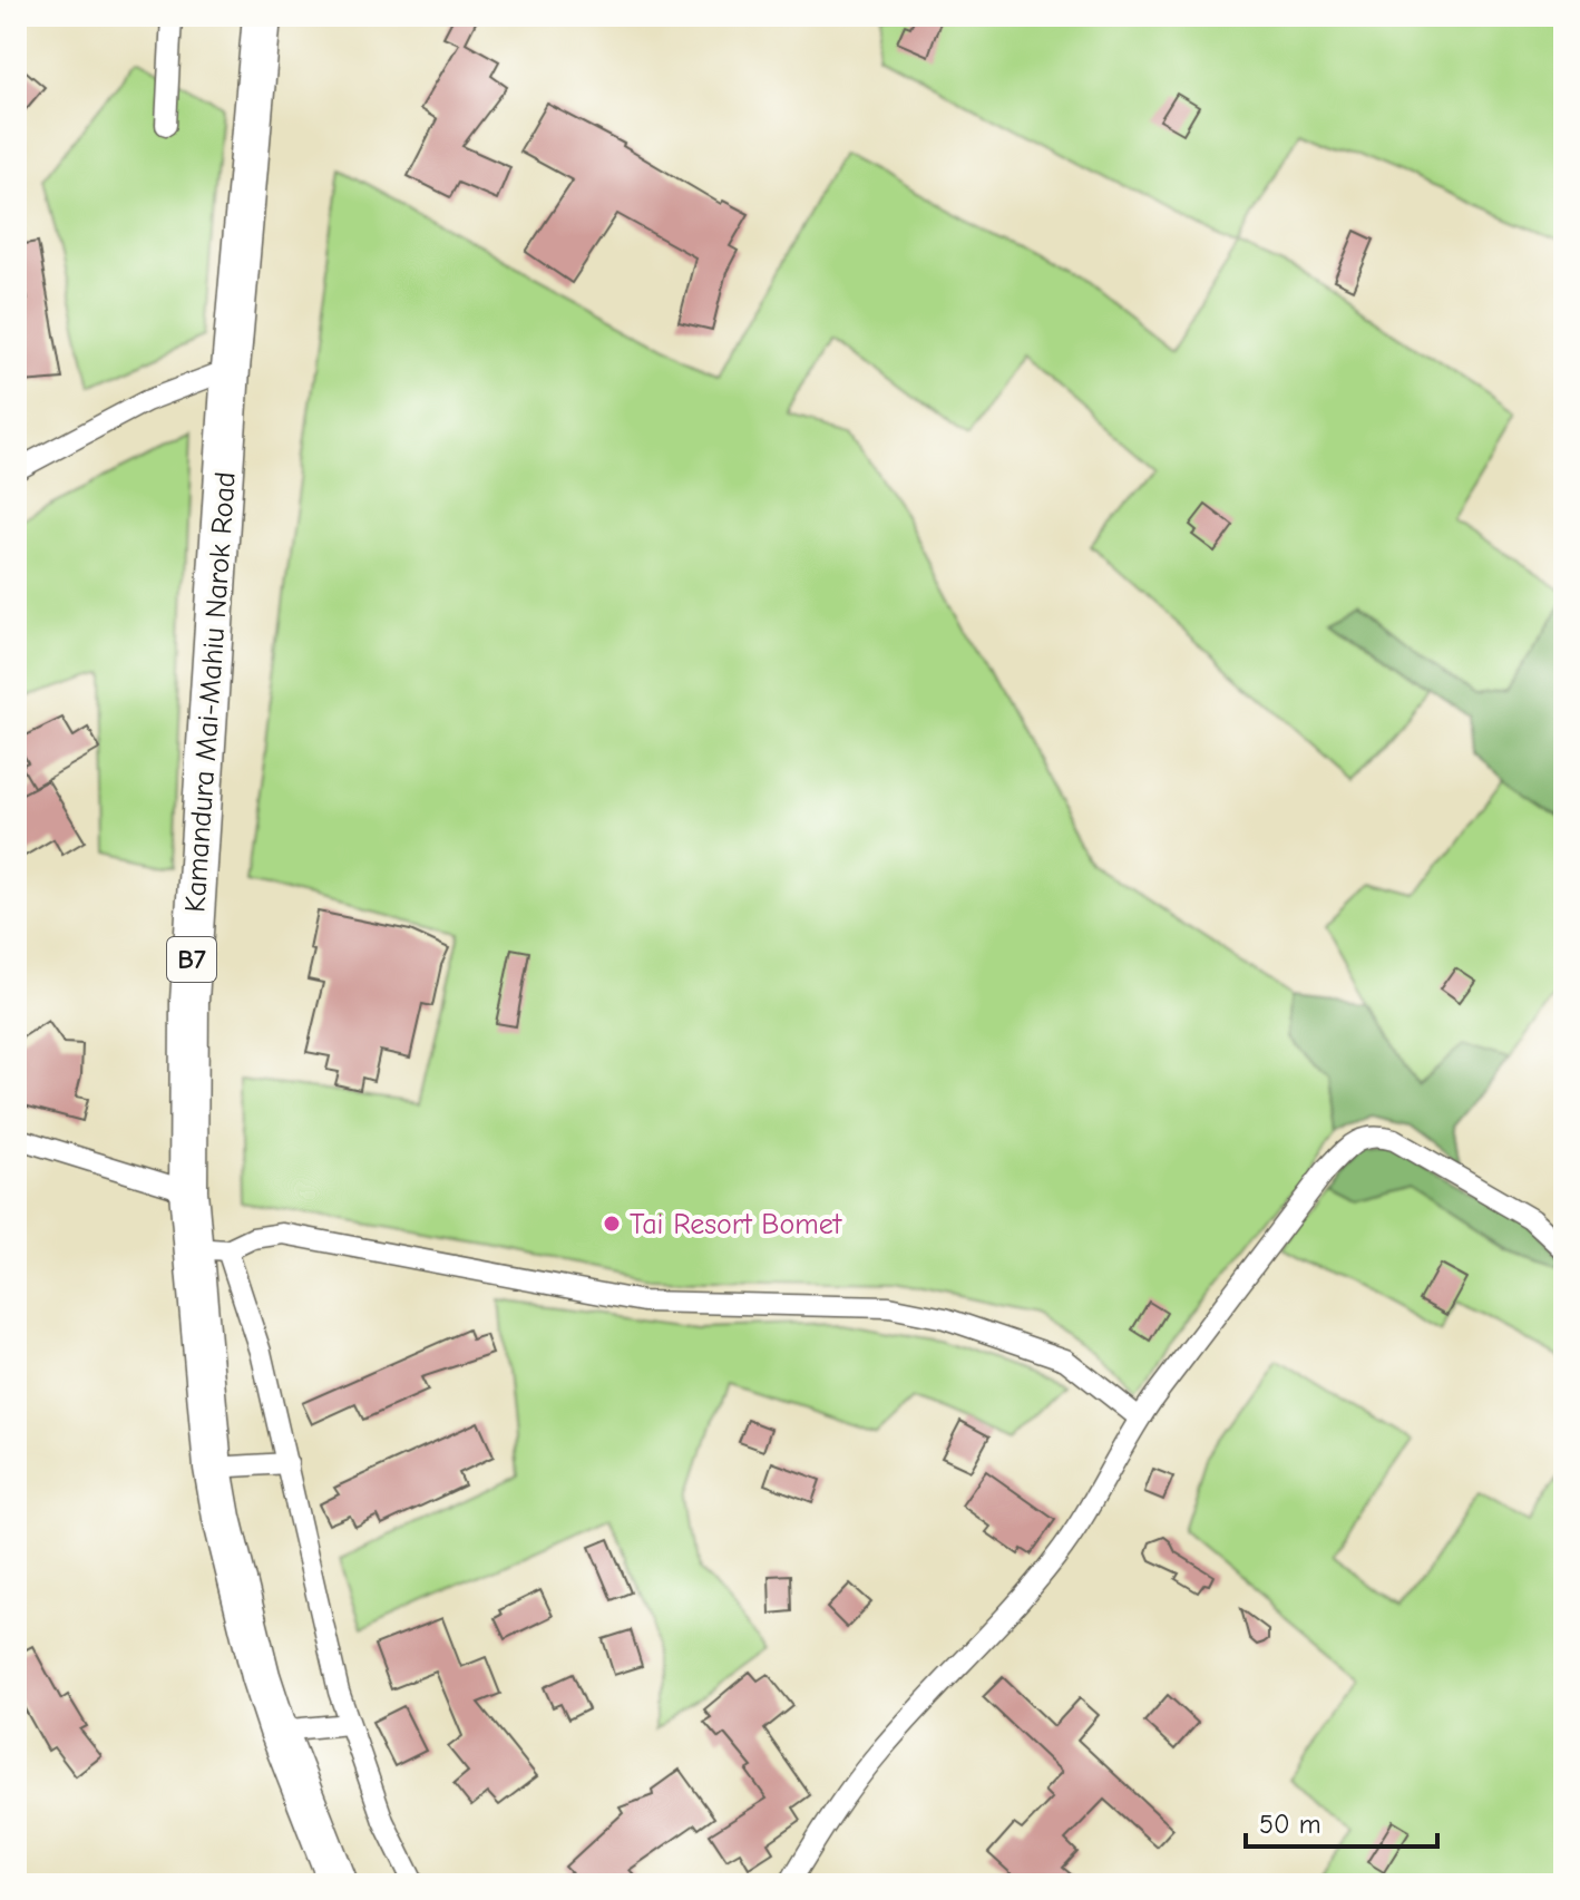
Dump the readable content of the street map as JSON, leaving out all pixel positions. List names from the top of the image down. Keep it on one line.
{"streets":{"highway":["Kamandura Mai-Mahiu Narok Road","B7"]},"places":["Tai Resort Bomet"],"scale_bar":"50 m"}
